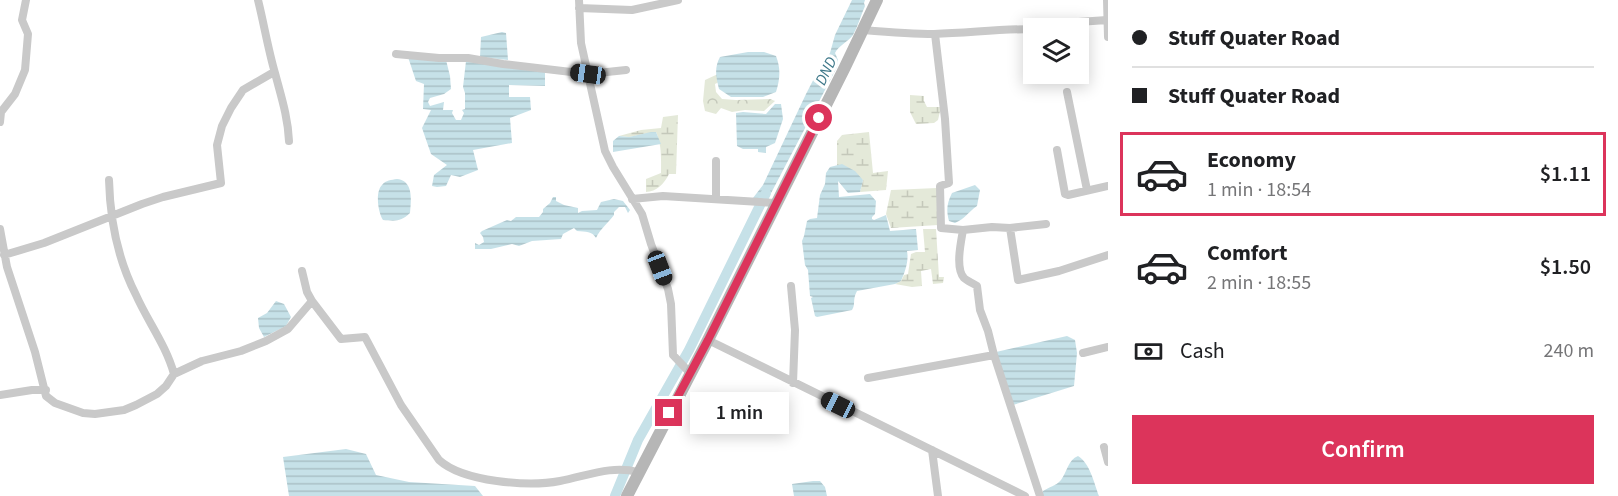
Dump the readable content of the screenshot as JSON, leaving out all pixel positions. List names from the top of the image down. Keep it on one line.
{"water":["DND"],"page":{"banner":["Stuff Quater Road","Stuff Quater Road"],"list":[{"name":"Economy","note":"1 min · 18:54","value":"$1.11"},{"name":"Comfort","note":"2 min · 18:55","value":"$1.50"}],"pay":["Cash","240 m"],"bubble":"1 min","buttons":"Confirm"}}
